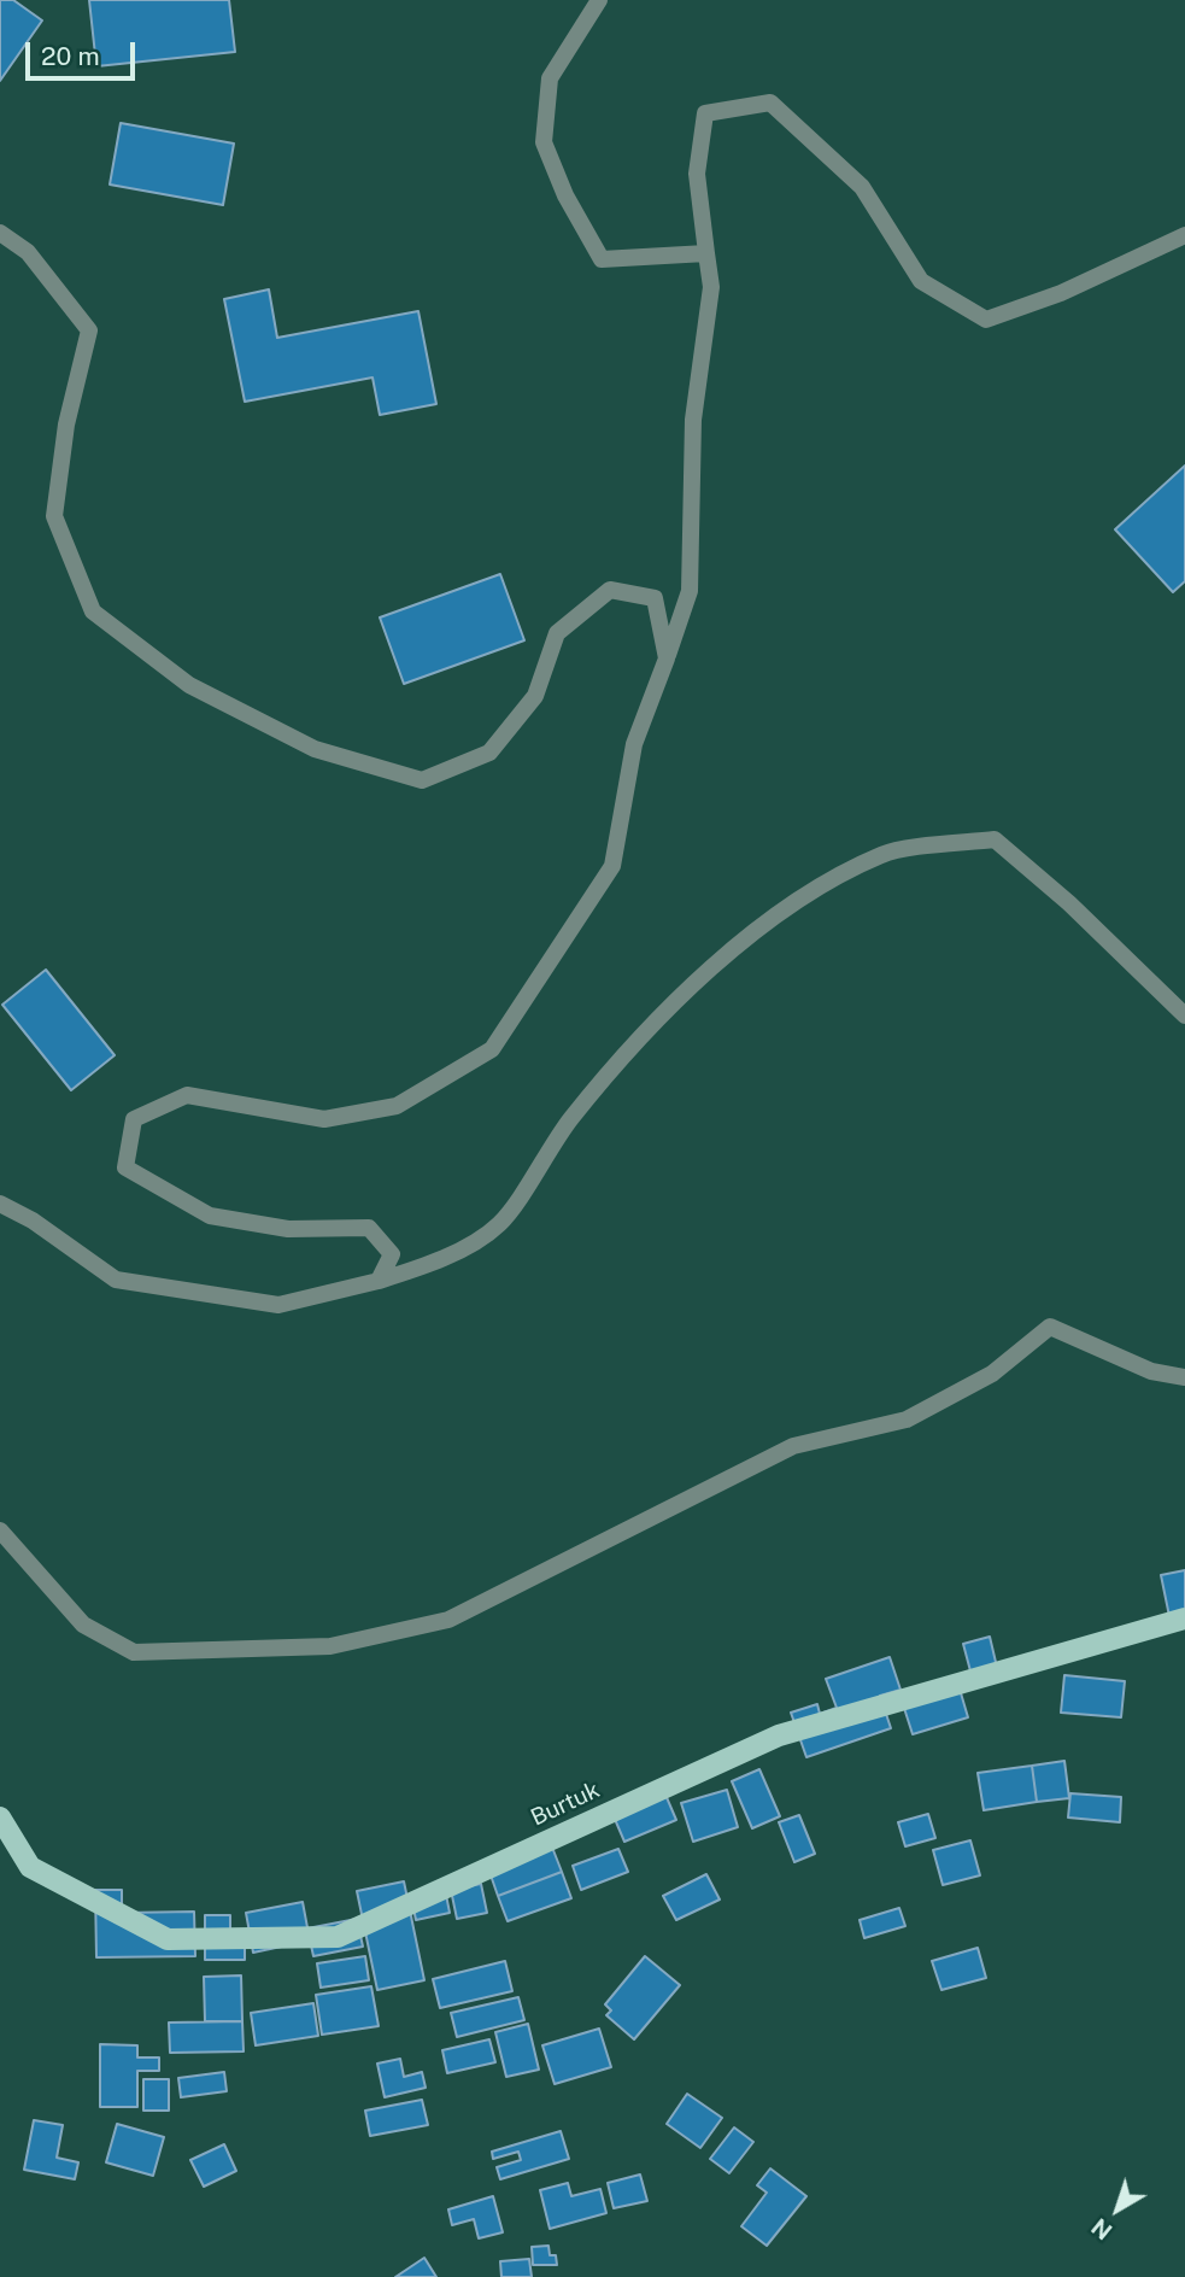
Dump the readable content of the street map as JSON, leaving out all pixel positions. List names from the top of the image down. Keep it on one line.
{"streets":{"main road":["Burtuk"]},"scale_bar":"20 m","north":"bottom left"}
